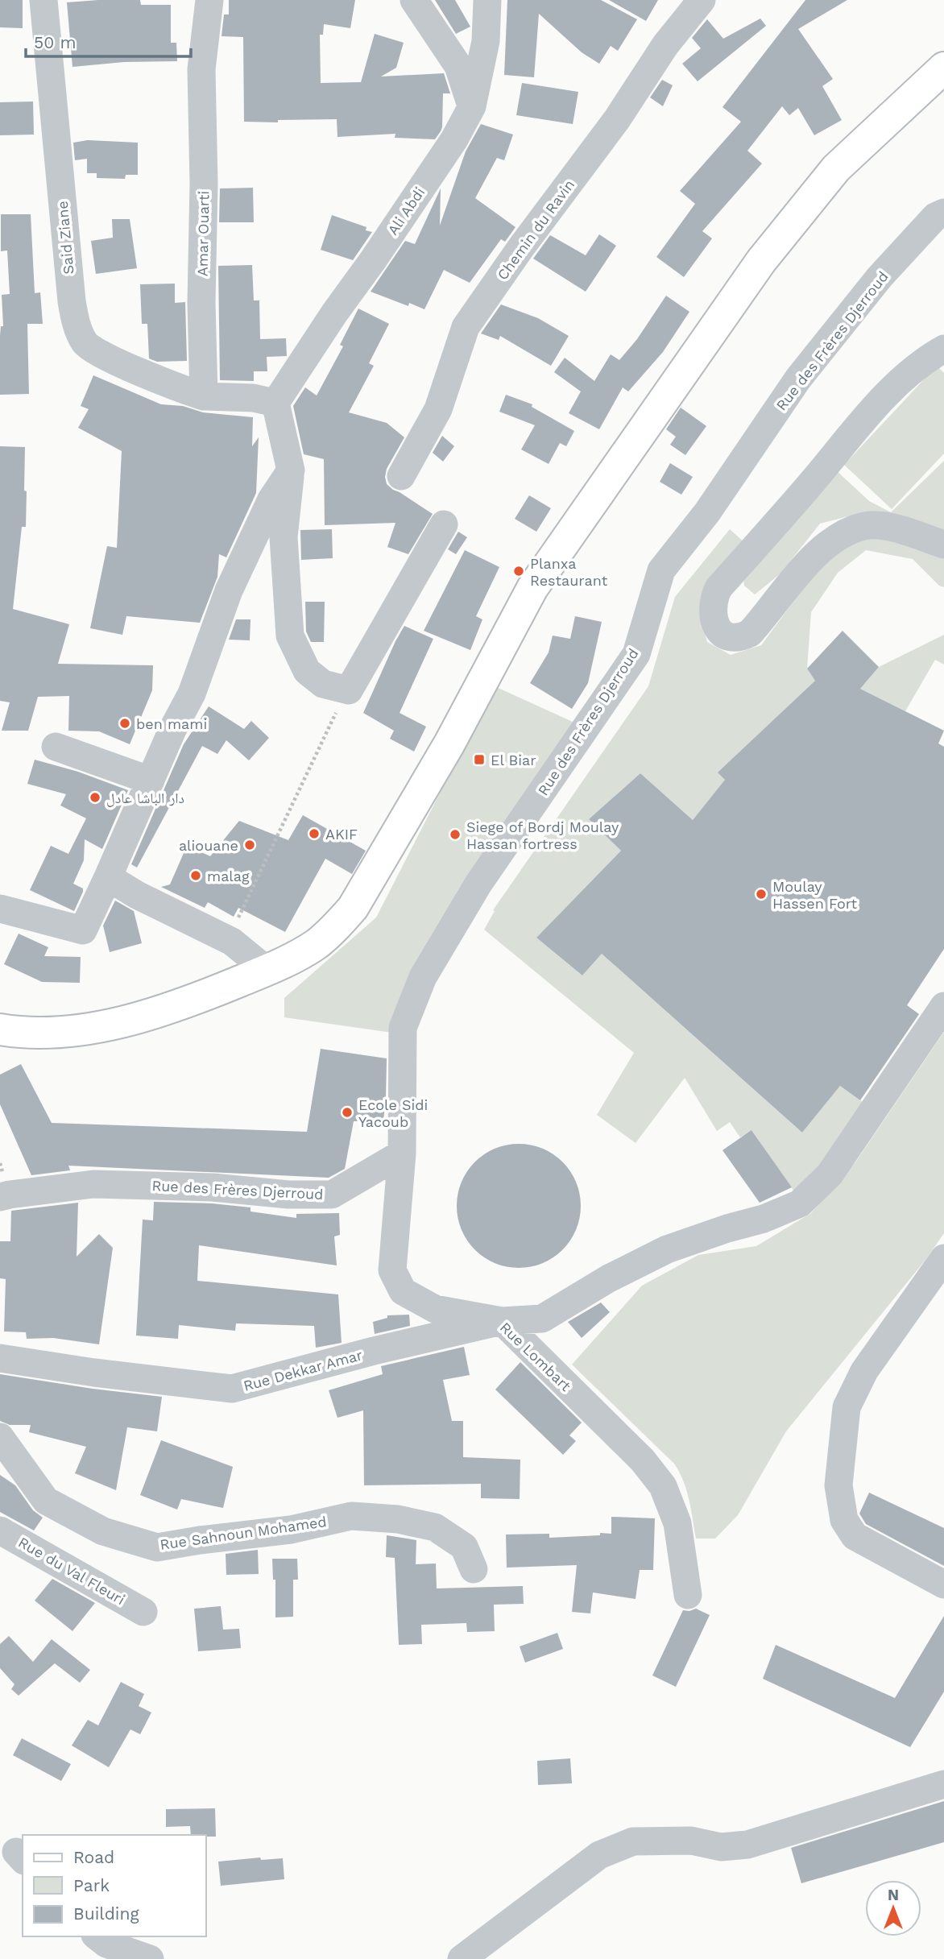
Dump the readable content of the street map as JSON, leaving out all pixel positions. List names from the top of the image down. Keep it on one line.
{"streets":{"street":["Ali Abdi","Chemin du Ravin","Amar Ouarti","Said Ziane","Rue des Frères Djerroud","Rue Lombart","Rue Dekkar Amar","Rue Sahnoun Mohamed","Rue du Val Fleuri"]},"crossings":[["Amar Ouarti","Said Ziane"],["Rue des Frères Djerroud","Rue Lombart"],["Rue Lombart","Rue Dekkar Amar"]],"places":{"other":["Planxa Restaurant","ben mami","دار الباشا عادل","AKIF","Siege of Bordj Moulay Hassan fortress","aliouane","malag","Moulay Hassen Fort","Ecole Sidi Yacoub"],"transit":["El Biar"]},"legend":["Road","Park","Building"],"scale_bar":"50 m","north":"top"}
